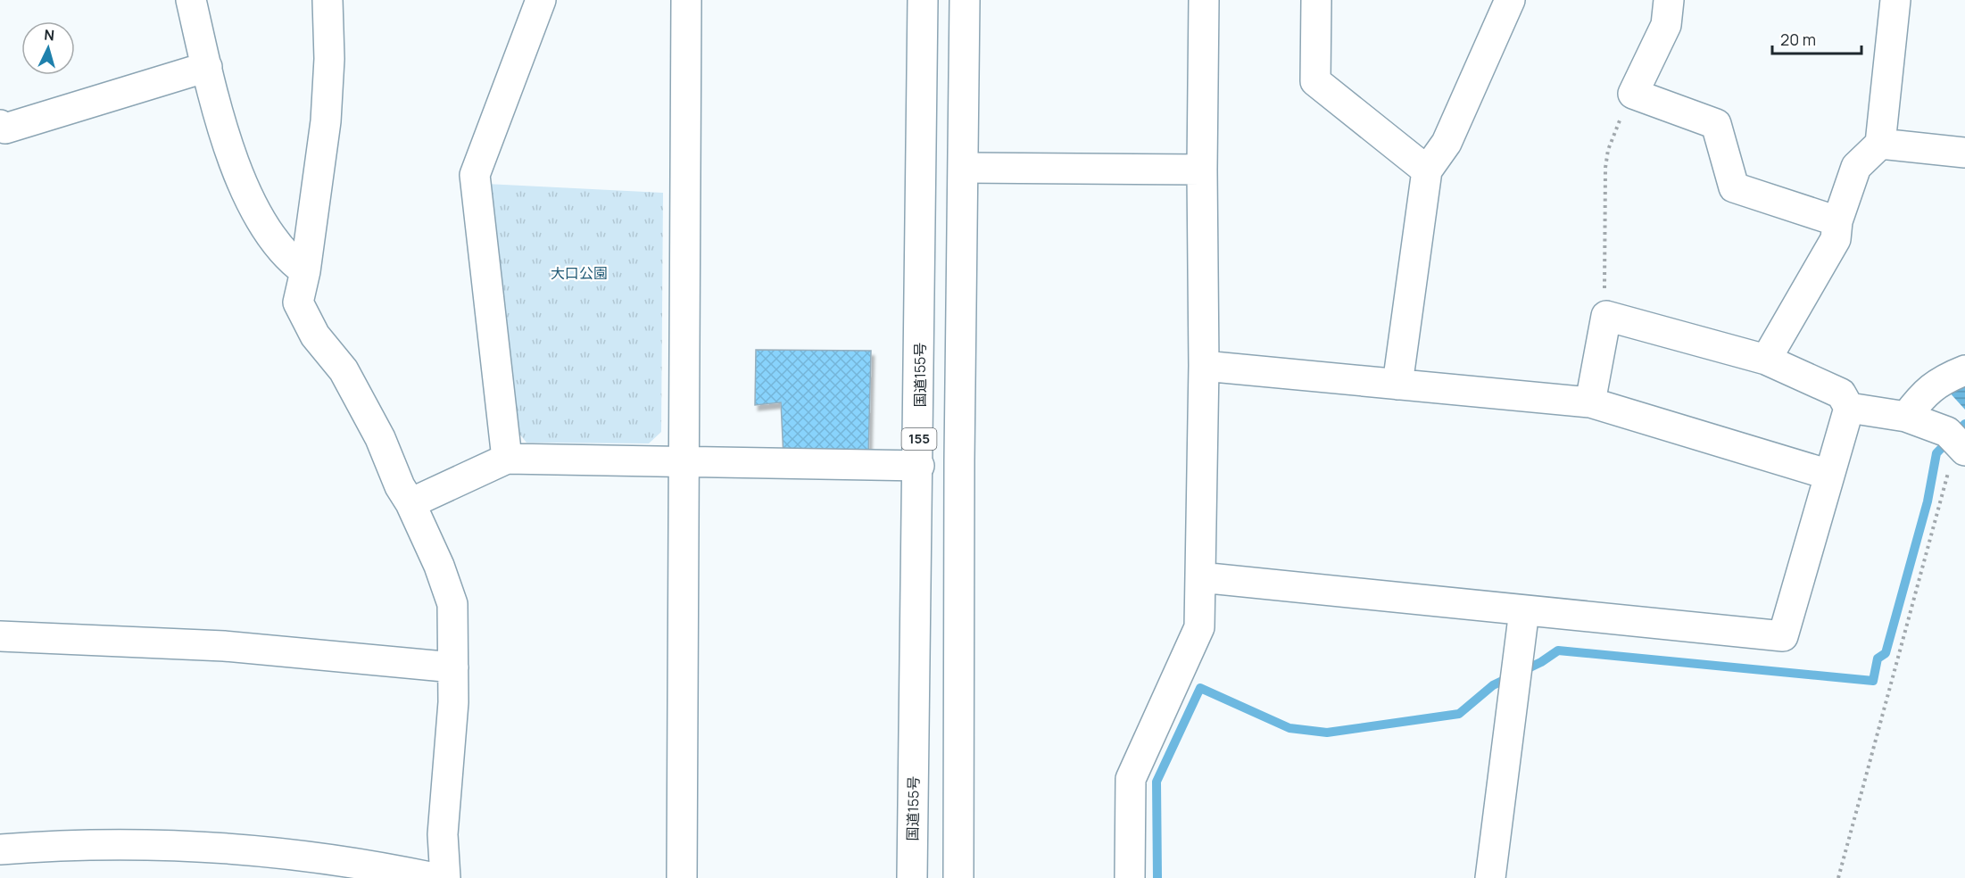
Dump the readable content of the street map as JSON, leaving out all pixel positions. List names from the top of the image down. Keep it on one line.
{"streets":{"main road":["国道155号","155"]},"parks":["大口公園"],"scale_bar":"20 m","north":"top"}
